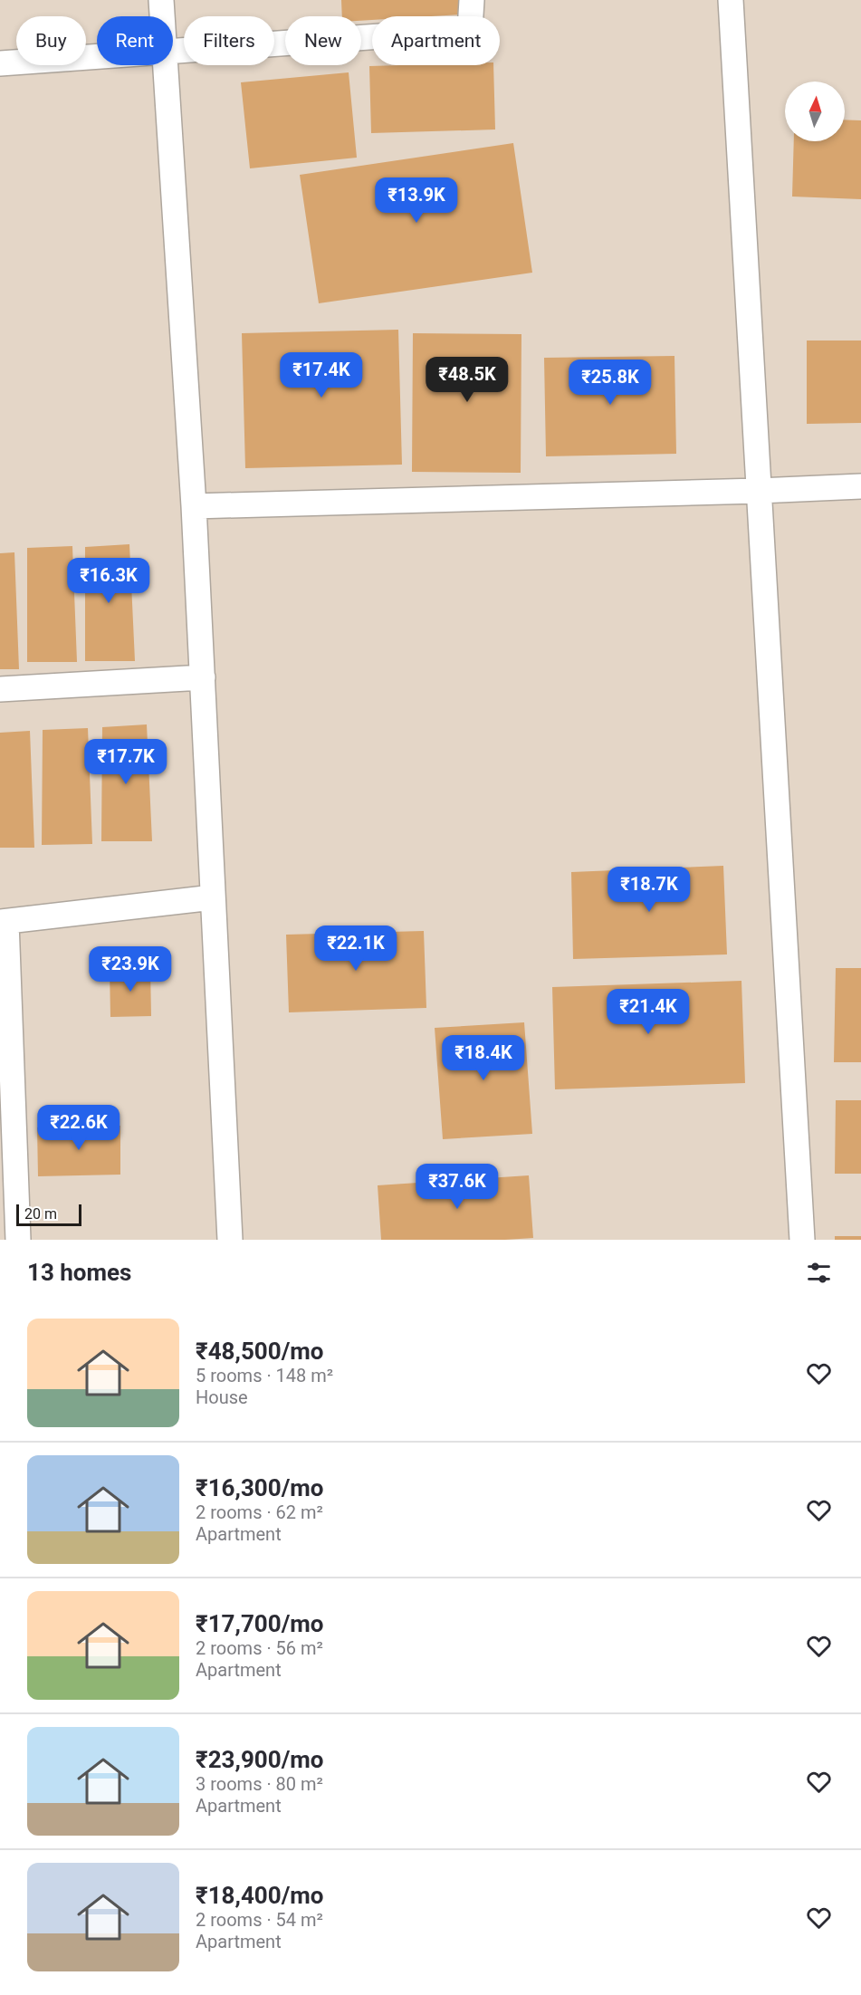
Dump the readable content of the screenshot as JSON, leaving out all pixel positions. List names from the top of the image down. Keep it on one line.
{"scale_bar":"20 m","north":"top","page":{"chip":["Buy","Rent","Filters","New","Apartment"],"price":["₹13.9K","₹17.4K","₹48.5K","₹25.8K","₹16.3K","₹17.7K","₹18.7K","₹22.1K","₹23.9K","₹21.4K","₹18.4K","₹22.6K","₹37.6K"],"scale":"20 m","heading":"13 homes","list":[{"name":"₹48,500/mo","note":"5 rooms · 148 m² · House"},{"name":"₹16,300/mo","note":"2 rooms · 62 m² · Apartment"},{"name":"₹17,700/mo","note":"2 rooms · 56 m² · Apartment"},{"name":"₹23,900/mo","note":"3 rooms · 80 m² · Apartment"},{"name":"₹18,400/mo","note":"2 rooms · 54 m² · Apartment"}]}}
